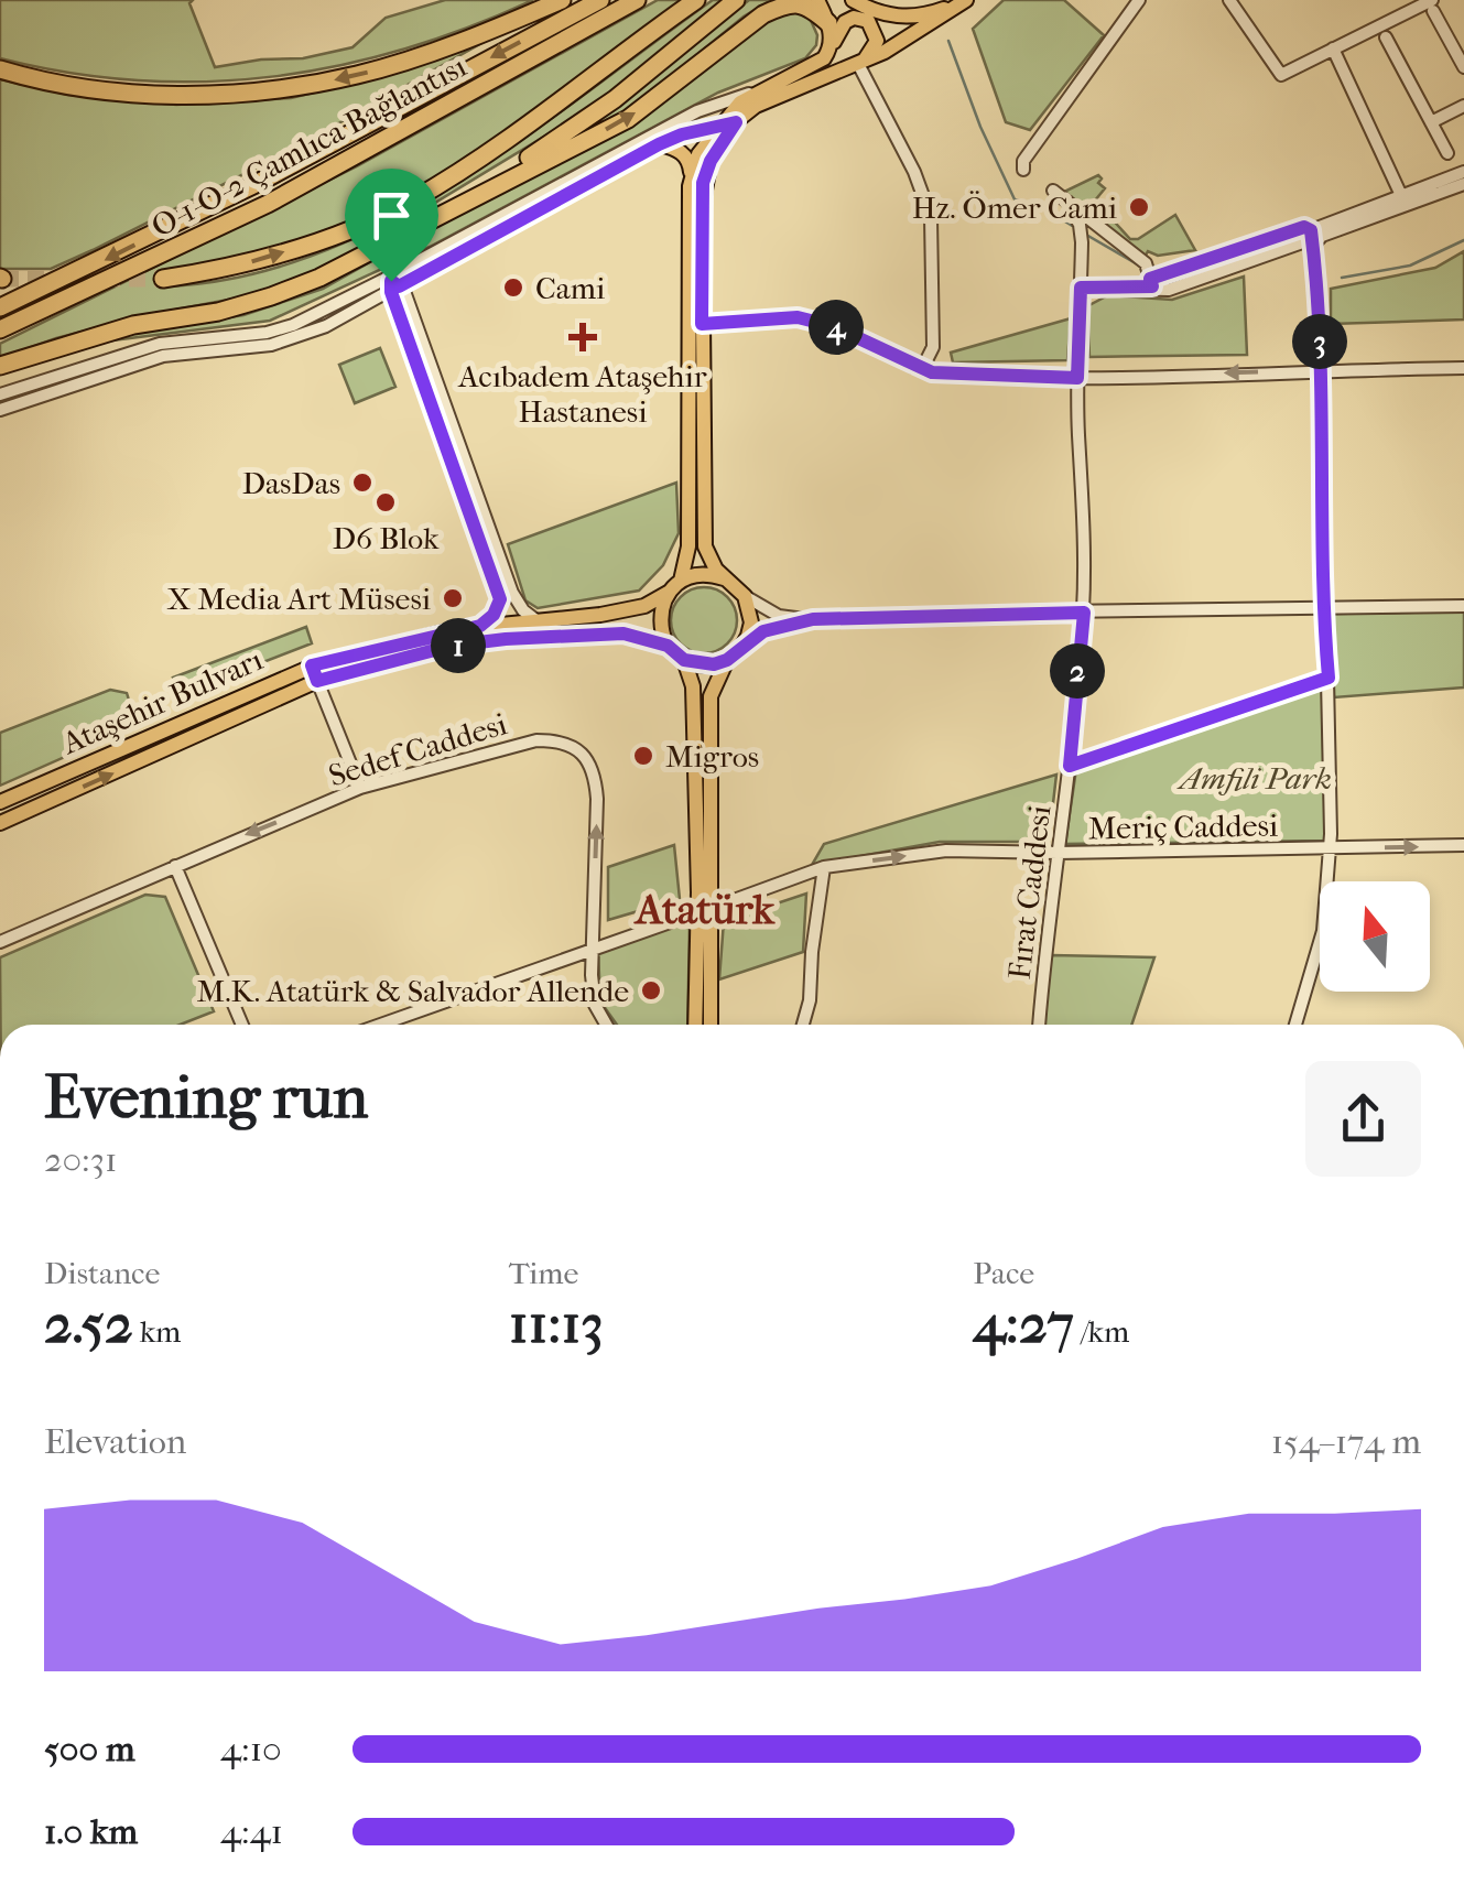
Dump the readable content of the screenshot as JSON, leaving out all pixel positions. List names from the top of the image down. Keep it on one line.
{"streets":{"highway":["O-1-O-2 Çamlıca Bağlantısı"],"main road":["Ataşehir Bulvarı"],"street":["Sedef Caddesi","Meriç Caddesi","Fırat Caddesi"]},"crossings":[["Sedef Caddesi","Meriç Caddesi"],["Meriç Caddesi","Fırat Caddesi"]],"districts":["Atatürk"],"parks":["Amfili Park"],"places":{"other":["Hz. Ömer Cami","Cami","DasDas","D6 Blok","X Media Art Müsesi","Migros","M.K. Atatürk & Salvador Allende"],"health":["Acıbadem Ataşehir Hastanesi"]},"north":"top","page":{"pins":["4","3","1","2"],"heading":["Evening run","20:31"],"stats":[["Distance","2.52 km"],["Time","11:13"],["Pace","4:27 /km"]],"chart":["Elevation","154–174 m"],"list":[{"name":"500 m","note":"4:10"},{"name":"1.0 km","note":"4:41"}]}}
